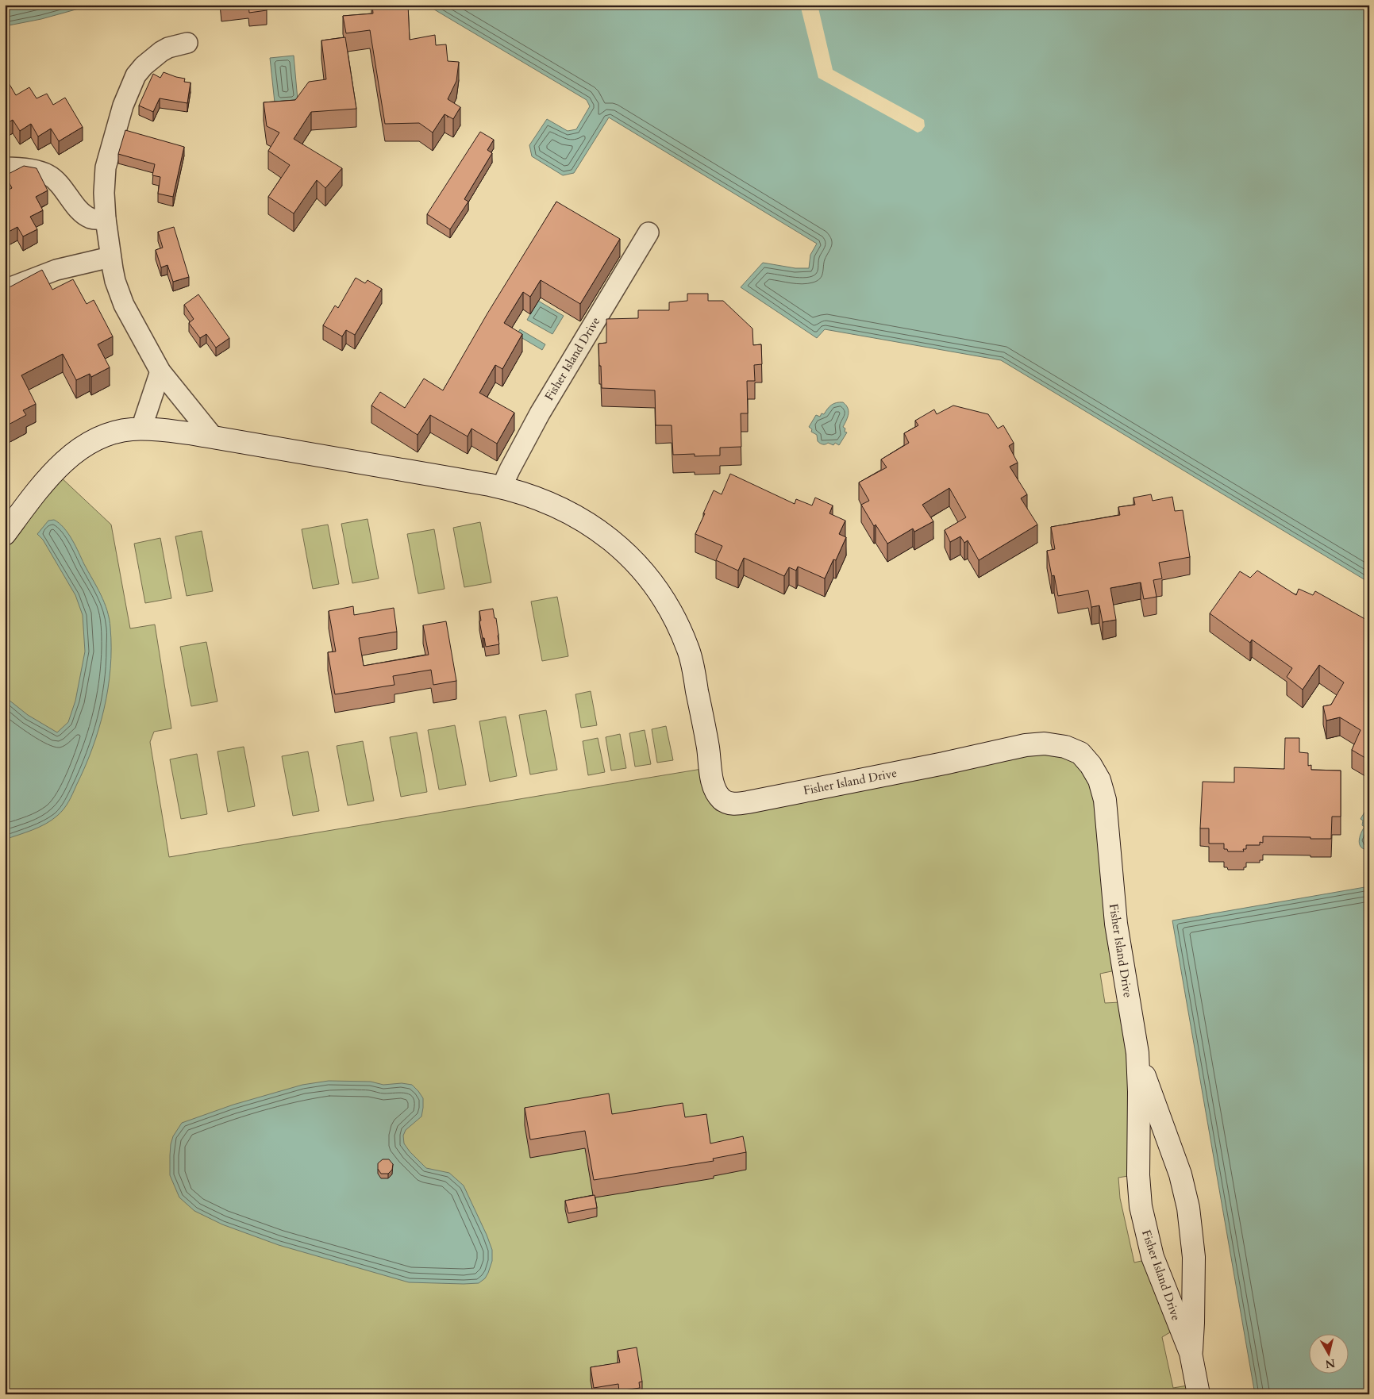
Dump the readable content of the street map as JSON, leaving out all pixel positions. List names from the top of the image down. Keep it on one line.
{"streets":{"street":["Fisher Island Drive"]},"north":"bottom"}
